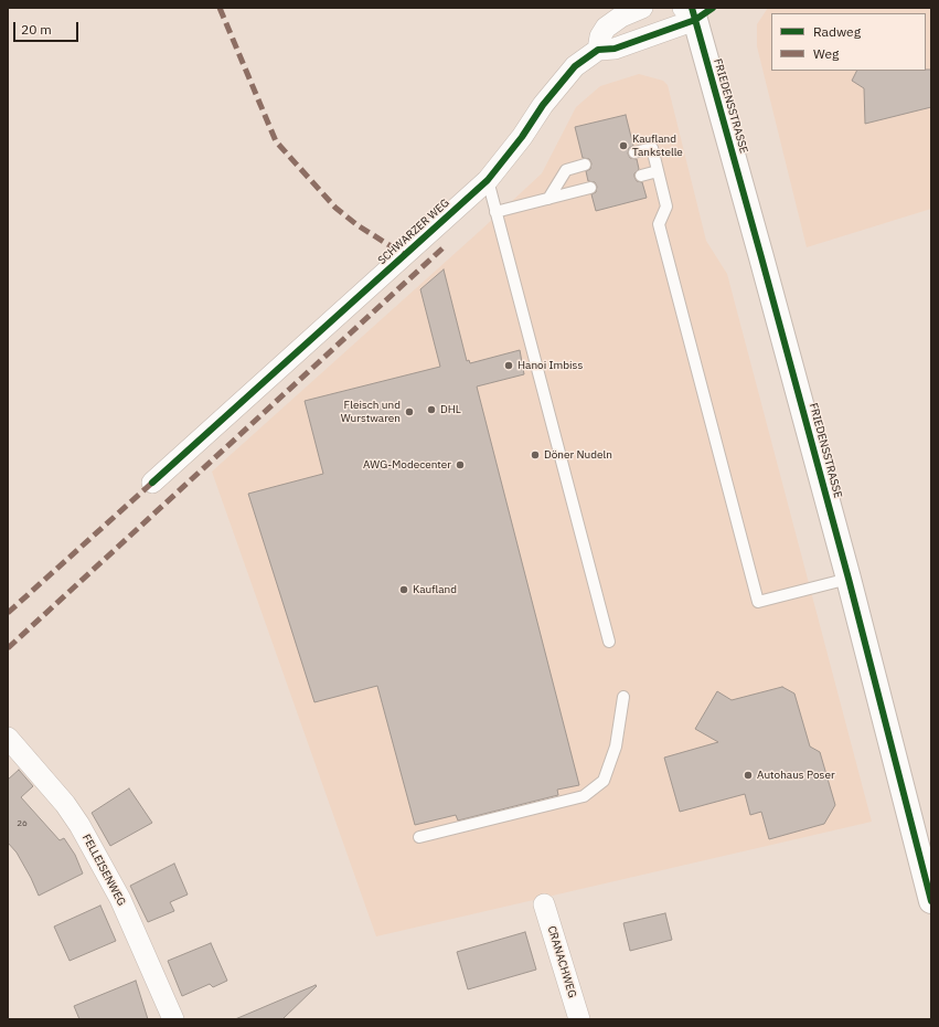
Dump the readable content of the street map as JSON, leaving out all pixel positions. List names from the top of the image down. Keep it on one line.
{"streets":{"street":["FRIEDENSSTRASSE","SCHWARZER WEG","FELLEISENWEG","CRANACHWEG"]},"crossings":[["FRIEDENSSTRASSE","SCHWARZER WEG"]],"places":["Kaufland Tankstelle","Hanoi Imbiss","DHL","Fleisch und Wurstwaren","Döner Nudeln","AWG-Modecenter","Kaufland","Autohaus Poser"],"house_numbers":["26"],"legend":["Radweg","Weg"],"scale_bar":"20 m"}
